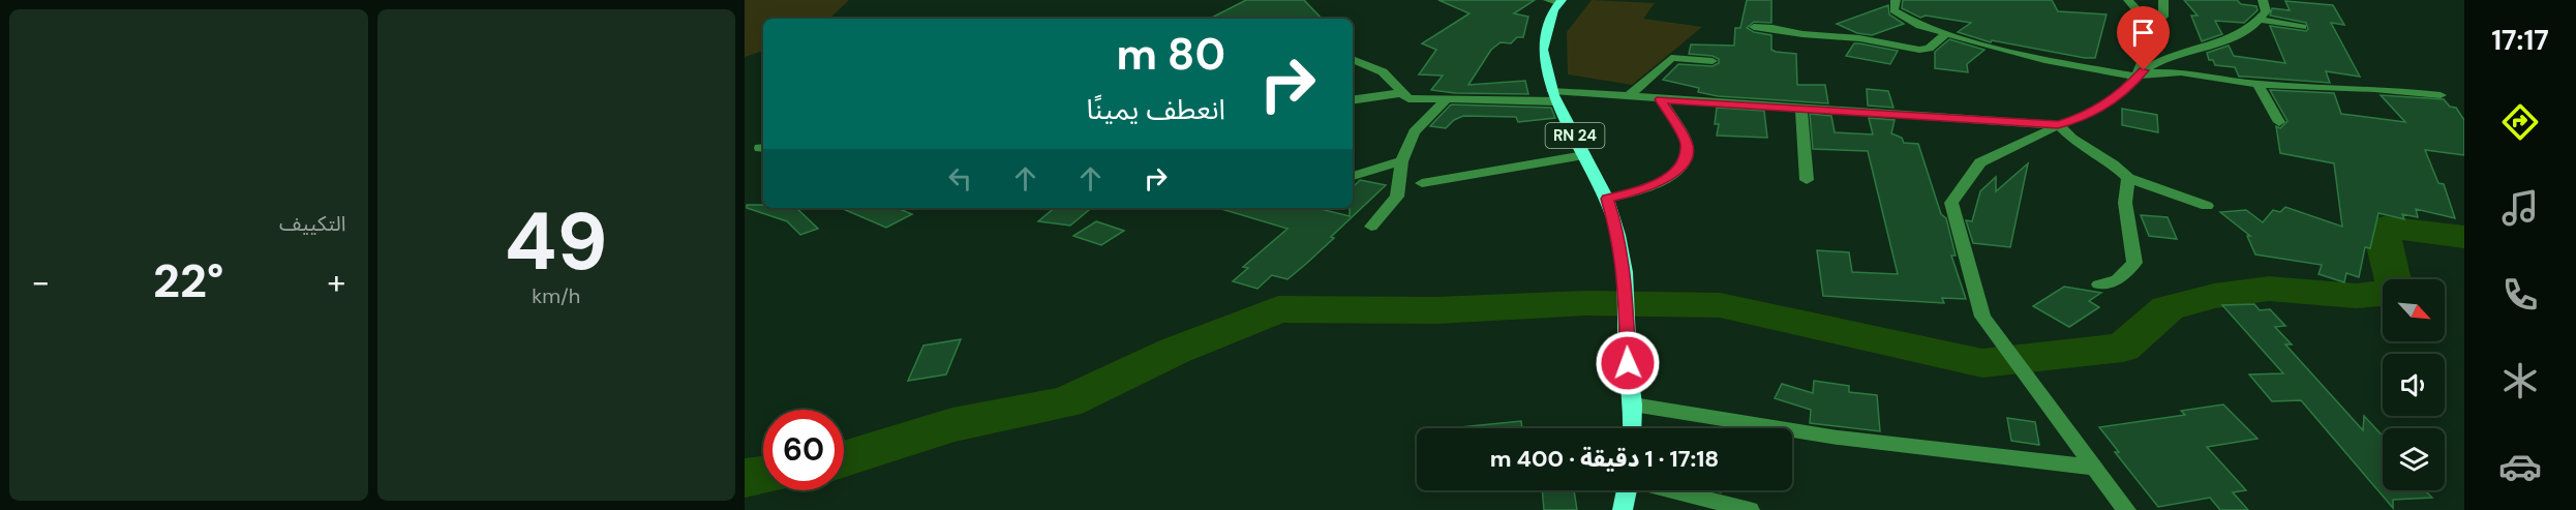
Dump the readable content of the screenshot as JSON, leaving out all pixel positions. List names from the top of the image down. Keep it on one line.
{"streets":{"main road":["RN 24"]},"north":"bottom right","page":{"tabs":"17:17","tile":[["49","km/h"],"التكييف"],"turn":["80 m","انعطف يمينًا"],"heat":["−","22°","+"],"limit":"60","trip":"17:18 · 1 دقيقة · 400 m"}}
